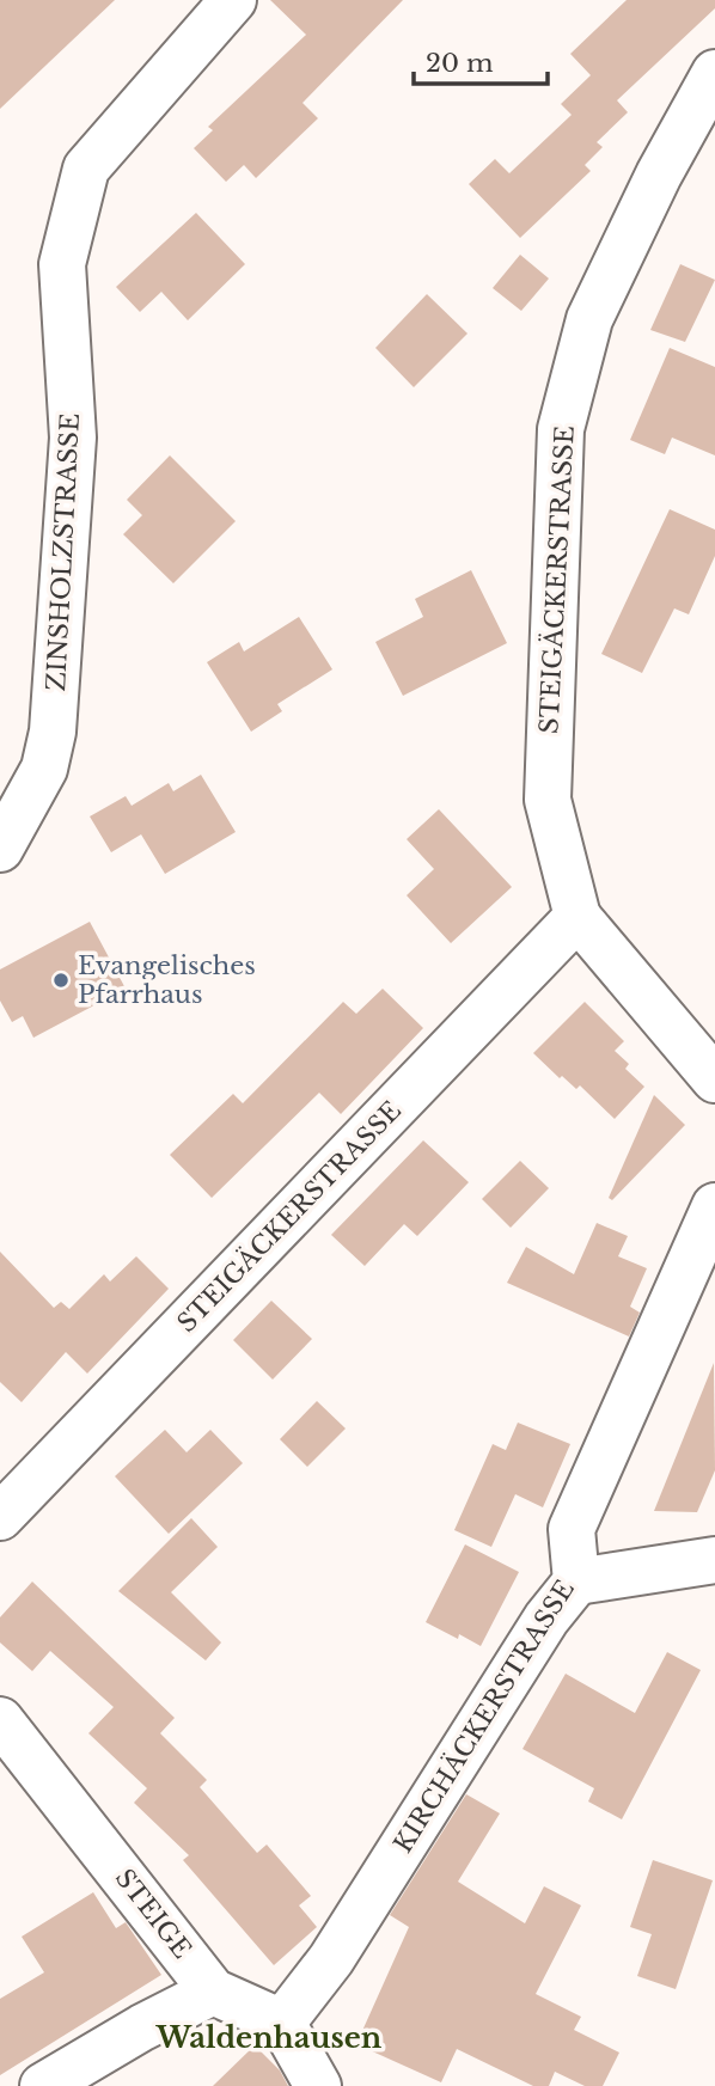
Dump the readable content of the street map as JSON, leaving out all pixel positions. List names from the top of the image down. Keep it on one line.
{"streets":{"street":["ZINSHOLZSTRASSE","STEIGÄCKERSTRASSE","KIRCHÄCKERSTRASSE","STEIGE"]},"crossings":[["KIRCHÄCKERSTRASSE","STEIGE"]],"districts":["Waldenhausen"],"places":["Evangelisches Pfarrhaus"],"scale_bar":"20 m"}
